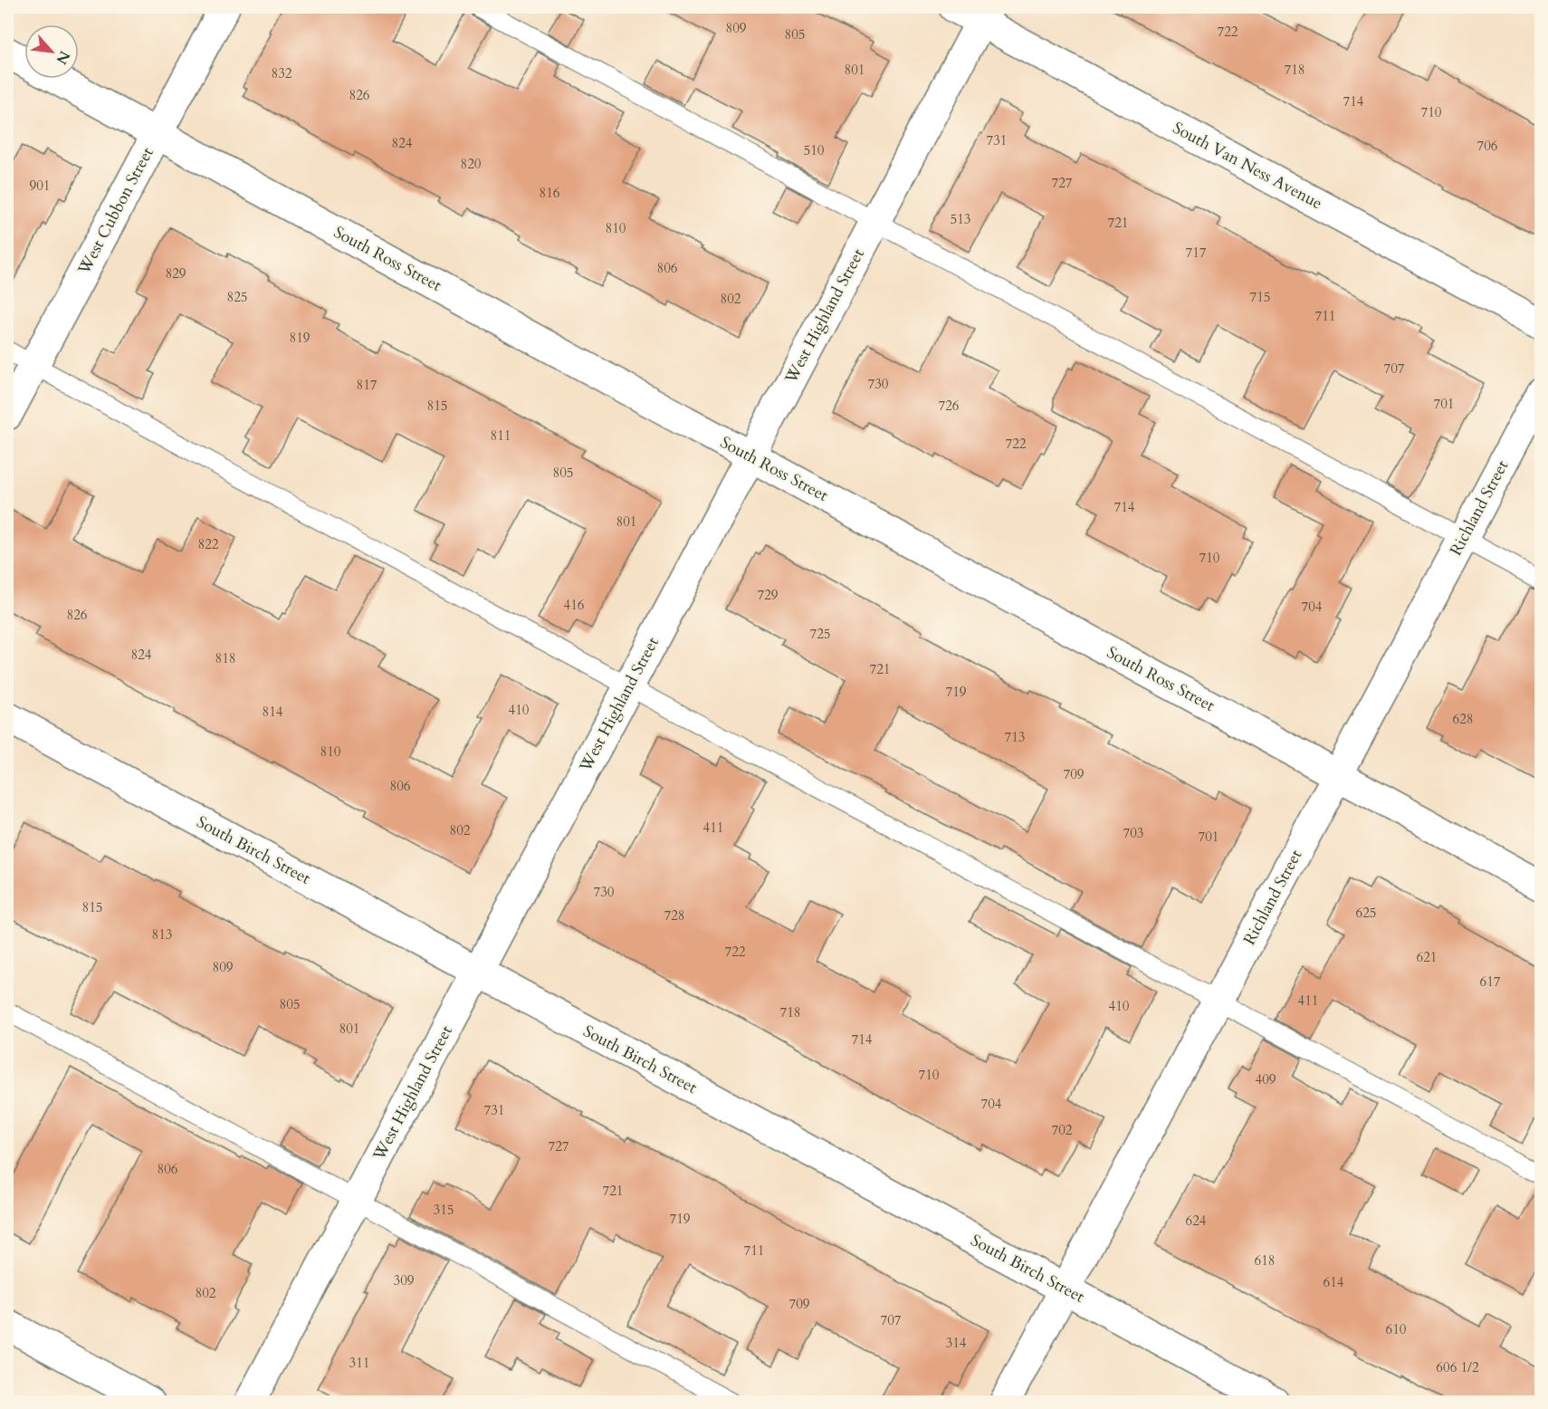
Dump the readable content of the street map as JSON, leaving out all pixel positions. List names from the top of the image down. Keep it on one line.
{"streets":{"street":["South Van Ness Avenue","West Cubbon Street","South Ross Street","West Highland Street","Richland Street","South Birch Street"]},"crossings":[["South Van Ness Avenue","West Highland Street"],["West Cubbon Street","South Ross Street"],["South Ross Street","West Highland Street"],["South Ross Street","Richland Street"],["West Highland Street","South Birch Street"],["Richland Street","South Birch Street"]],"house_numbers":["809","722","805","801","718","832","826","714","710","731","824","706","510","820","727","901","816","513","721","810","717","806","829","825","715","802","711","819","707","730","817","701","815","726","811","722","805","714","801","822","710","729","416","704","826","725","824","818","721","719","410","814","628","713","810","709","806","411","802","703","701","730","815","625","728","813","722","621","809","617","411","805","410","718","801","714","710","409","704","731","702","727","806","721","315","719","624","711","618","309","614","802","709","707","610","314","311","606 1/2"],"north":"bottom right"}
